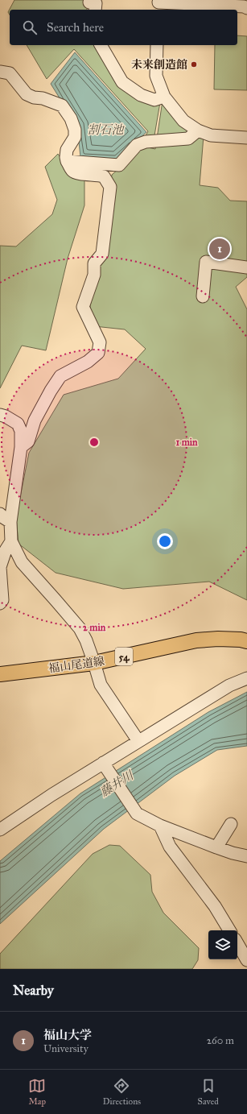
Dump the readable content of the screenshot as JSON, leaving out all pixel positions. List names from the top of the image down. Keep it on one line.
{"streets":{"main road":["54","福山尾道線"]},"water":["割石池","藤井川"],"places":["未来創造館"],"page":{"search":"Search here","pins":"1","heading":"Nearby","list":[{"mark":"1","name":"福山大学","note":"University","value":"260 m"}],"nav":["Map","Directions","Saved"]},"rings":["1 min","2 min"]}
